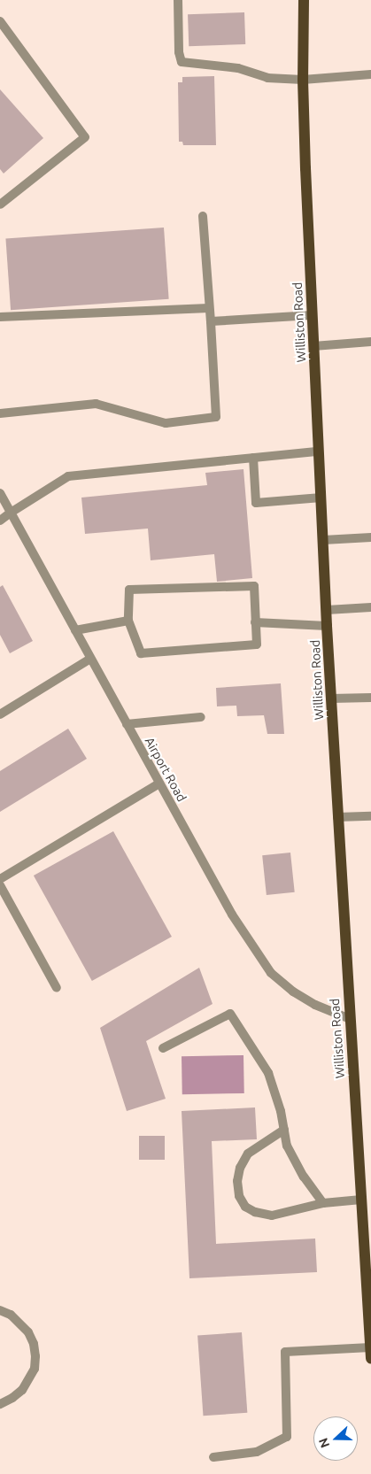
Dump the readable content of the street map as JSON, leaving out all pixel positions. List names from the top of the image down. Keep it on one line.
{"streets":{"main road":["Williston Road"],"street":["Airport Road"]},"crossings":[["Williston Road","Airport Road"]],"north":"left"}
